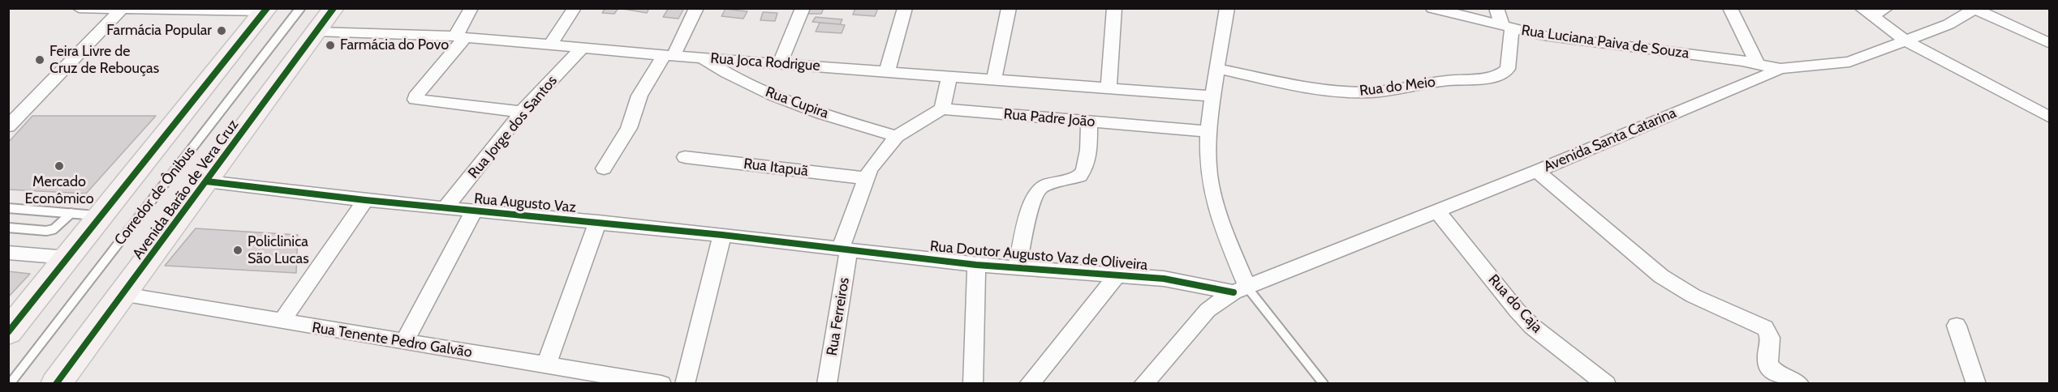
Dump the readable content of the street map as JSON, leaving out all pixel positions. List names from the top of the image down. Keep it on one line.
{"streets":{"highway":["Avenida Barão de Vera Cruz"],"street":["Rua Luciana Paiva de Souza","Rua Joca Rodrigue","Rua do Meio","Rua Cupira","Rua Padre João","Rua Jorge dos Santos","Avenida Santa Catarina","Rua Itapuã","Rua Augusto Vaz","Rua Doutor Augusto Vaz de Oliveira","Rua do Caja","Rua Ferreiros","Rua Tenente Pedro Galvão"],"lane":["Corredor de Ônibus"]},"crossings":[["Rua Luciana Paiva de Souza","Rua do Meio"],["Rua Luciana Paiva de Souza","Avenida Santa Catarina"],["Rua Joca Rodrigue","Rua Cupira"],["Rua Joca Rodrigue","Rua Jorge dos Santos"],["Rua Joca Rodrigue","Avenida Barão de Vera Cruz"],["Rua Cupira","Rua Ferreiros"],["Rua Jorge dos Santos","Rua Augusto Vaz"],["Avenida Santa Catarina","Rua Doutor Augusto Vaz de Oliveira"],["Avenida Santa Catarina","Rua do Caja"],["Rua Itapuã","Rua Ferreiros"],["Avenida Barão de Vera Cruz","Rua Augusto Vaz"],["Avenida Barão de Vera Cruz","Rua Tenente Pedro Galvão"],["Rua Augusto Vaz","Rua Doutor Augusto Vaz de Oliveira"],["Rua Augusto Vaz","Rua Ferreiros"],["Rua Doutor Augusto Vaz de Oliveira","Rua Ferreiros"]],"places":["Farmácia Popular","Farmácia do Povo","Feira Livre de Cruz de Rebouças","Mercado Econômico","Policlinica São Lucas"]}
